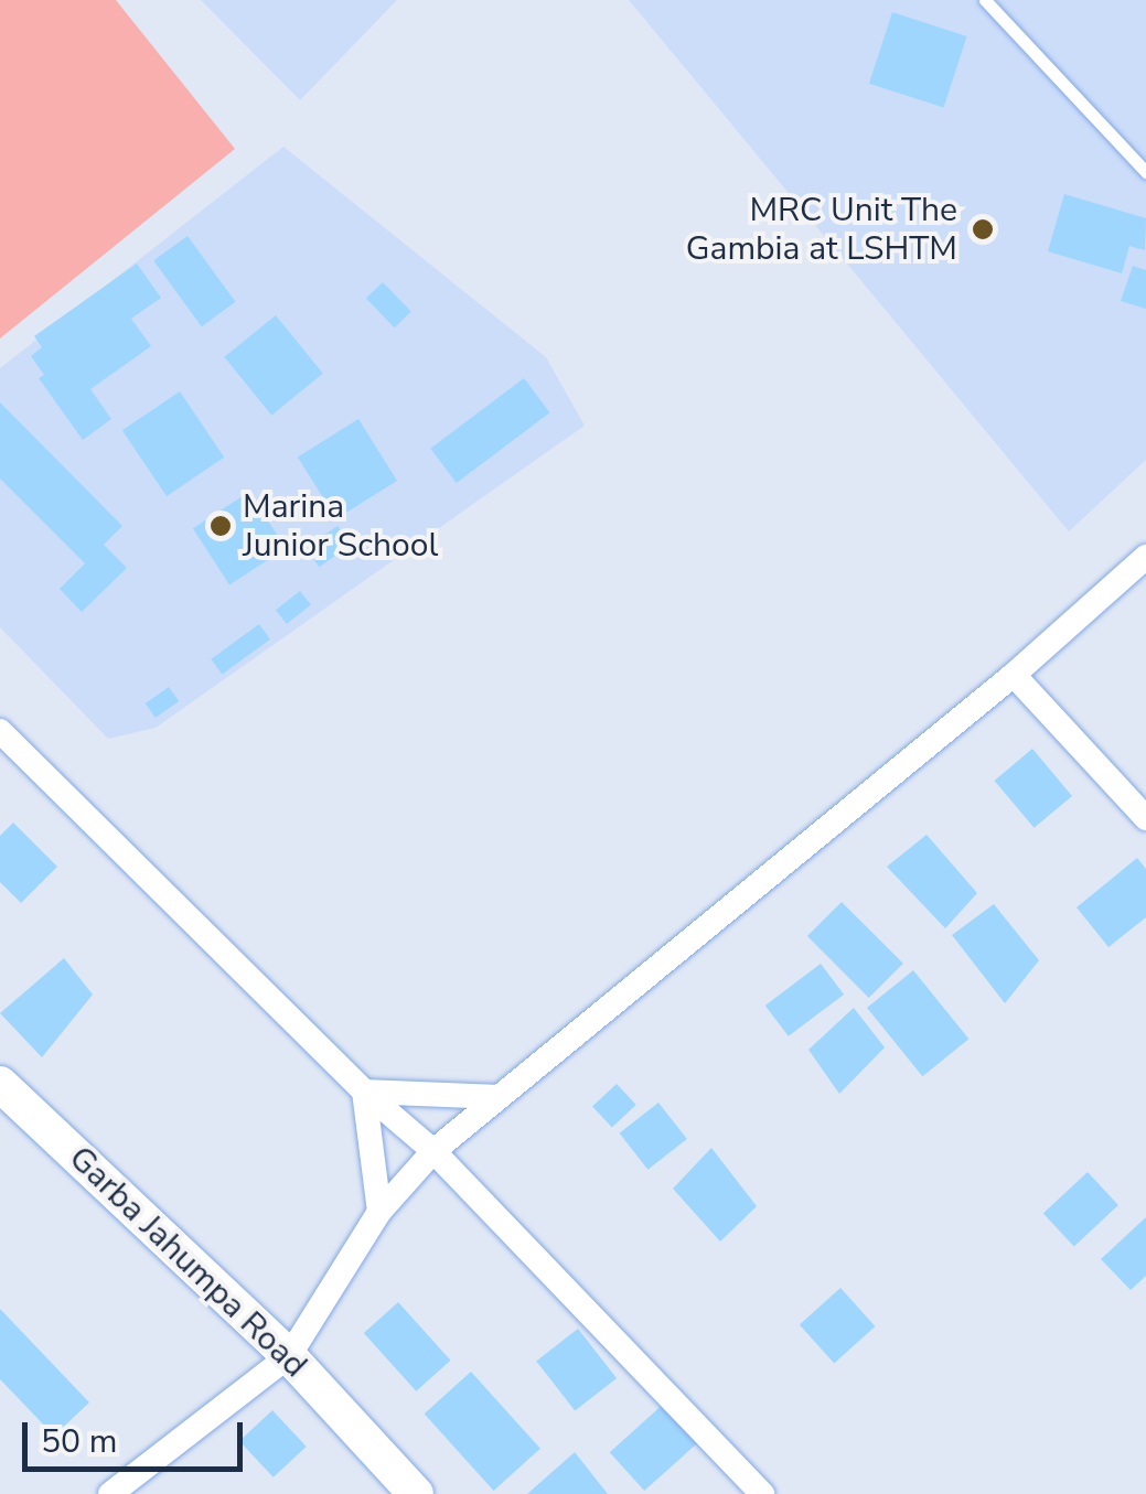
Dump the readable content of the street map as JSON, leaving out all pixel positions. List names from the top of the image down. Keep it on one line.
{"streets":{"street":["Garba Jahumpa Road"]},"places":["MRC Unit The Gambia at LSHTM","Marina Junior School"],"scale_bar":"50 m"}
